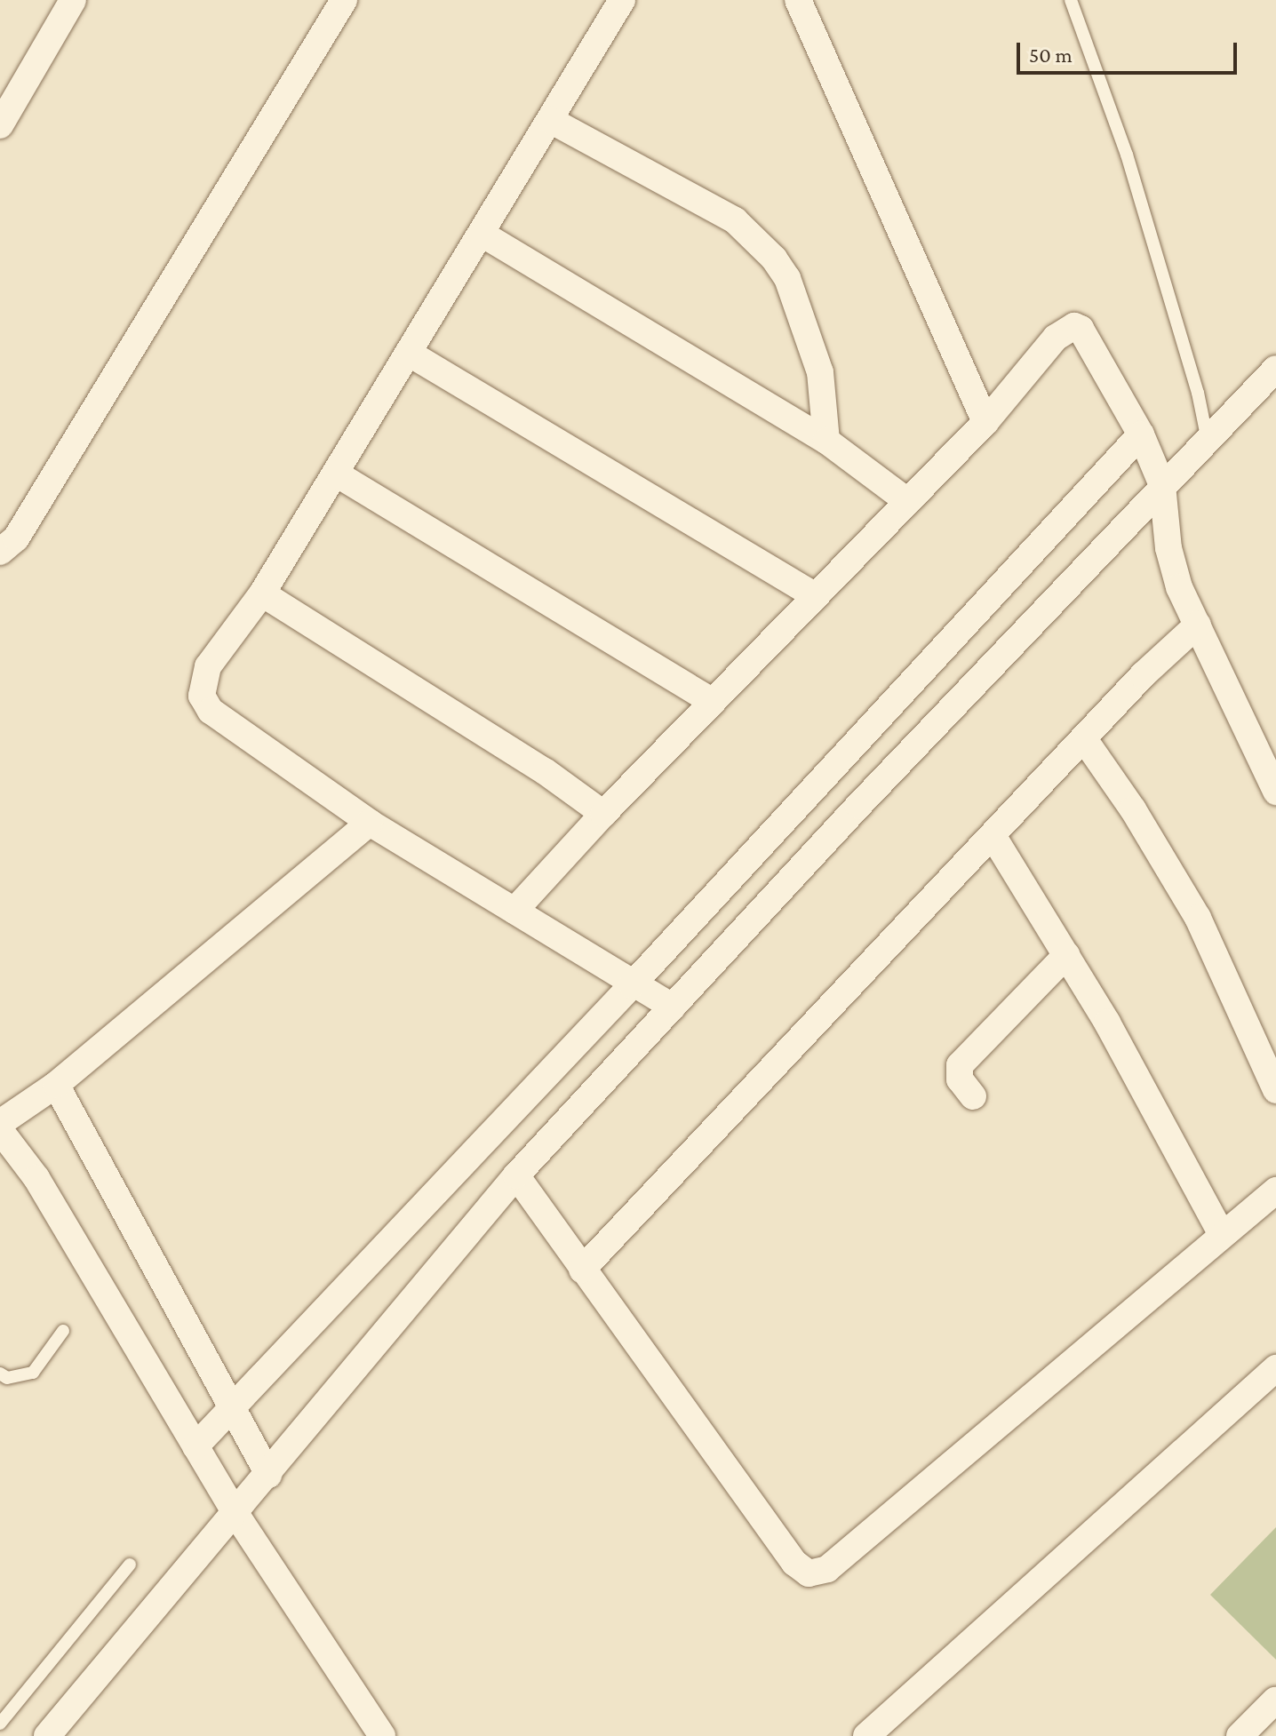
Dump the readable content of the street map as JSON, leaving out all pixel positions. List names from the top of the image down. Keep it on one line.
{"scale_bar":"50 m"}
